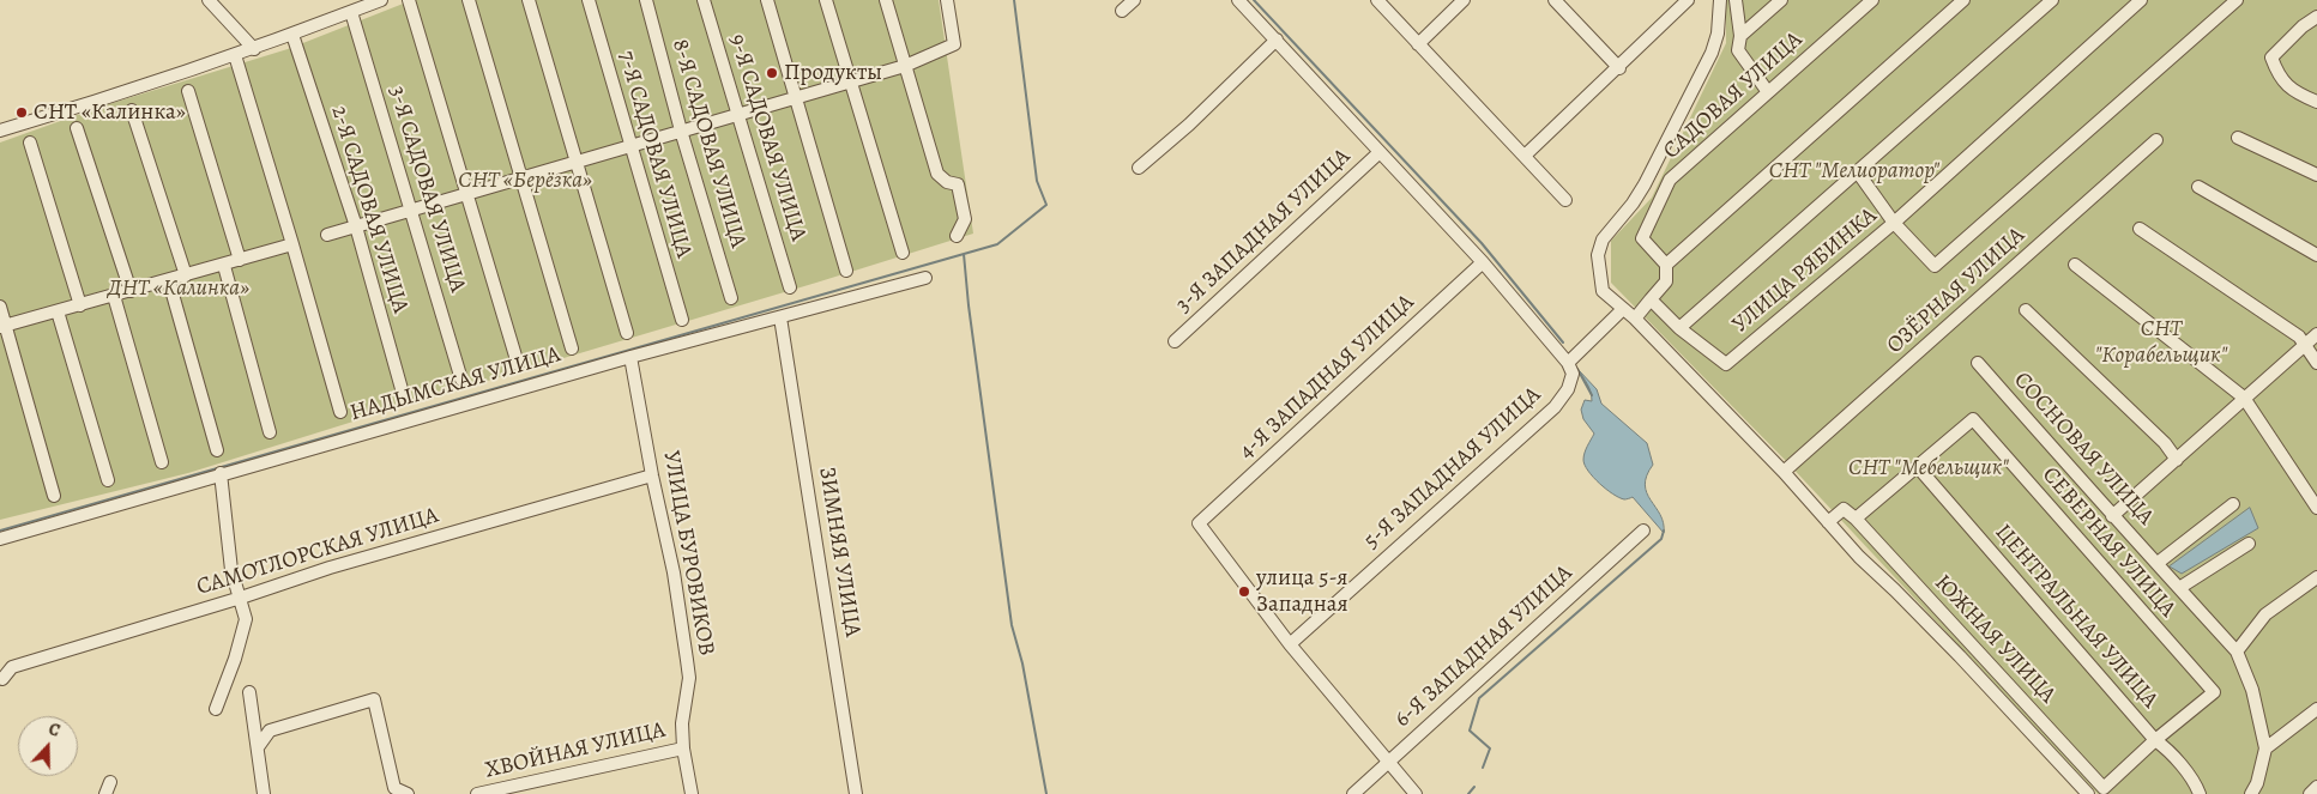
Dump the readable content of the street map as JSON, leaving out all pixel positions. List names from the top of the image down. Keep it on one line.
{"streets":{"street":["САДОВАЯ УЛИЦА","9-Я САДОВАЯ УЛИЦА","8-Я САДОВАЯ УЛИЦА","7-Я САДОВАЯ УЛИЦА","3-Я САДОВАЯ УЛИЦА","2-Я САДОВАЯ УЛИЦА","3-Я ЗАПАДНАЯ УЛИЦА","УЛИЦА РЯБИНКА","ОЗЁРНАЯ УЛИЦА","4-Я ЗАПАДНАЯ УЛИЦА","НАДЫМСКАЯ УЛИЦА","СОСНОВАЯ УЛИЦА","5-Я ЗАПАДНАЯ УЛИЦА","СЕВЕРНАЯ УЛИЦА","САМОТЛОРСКАЯ УЛИЦА","ЗИМНЯЯ УЛИЦА","УЛИЦА БУРОВИКОВ","ЦЕНТРАЛЬНАЯ УЛИЦА","ЮЖНАЯ УЛИЦА","6-Я ЗАПАДНАЯ УЛИЦА","ХВОЙНАЯ УЛИЦА"]},"crossings":[["УЛИЦА РЯБИНКА","ОЗЁРНАЯ УЛИЦА"],["4-Я ЗАПАДНАЯ УЛИЦА","5-Я ЗАПАДНАЯ УЛИЦА"],["НАДЫМСКАЯ УЛИЦА","ЗИМНЯЯ УЛИЦА"],["НАДЫМСКАЯ УЛИЦА","УЛИЦА БУРОВИКОВ"],["СЕВЕРНАЯ УЛИЦА","ЦЕНТРАЛЬНАЯ УЛИЦА"],["СЕВЕРНАЯ УЛИЦА","ЮЖНАЯ УЛИЦА"],["САМОТЛОРСКАЯ УЛИЦА","УЛИЦА БУРОВИКОВ"],["УЛИЦА БУРОВИКОВ","ХВОЙНАЯ УЛИЦА"],["ЦЕНТРАЛЬНАЯ УЛИЦА","ЮЖНАЯ УЛИЦА"]],"parks":["СНТ \"Мелиоратор\"","СНТ «Берёзка»","ДНТ «Калинка»","СНТ \"Корабельщик\"","СНТ \"Мебельщик\""],"places":["Продукты","СНТ «Калинка»","улица 5-я Западная"],"north":"top"}
